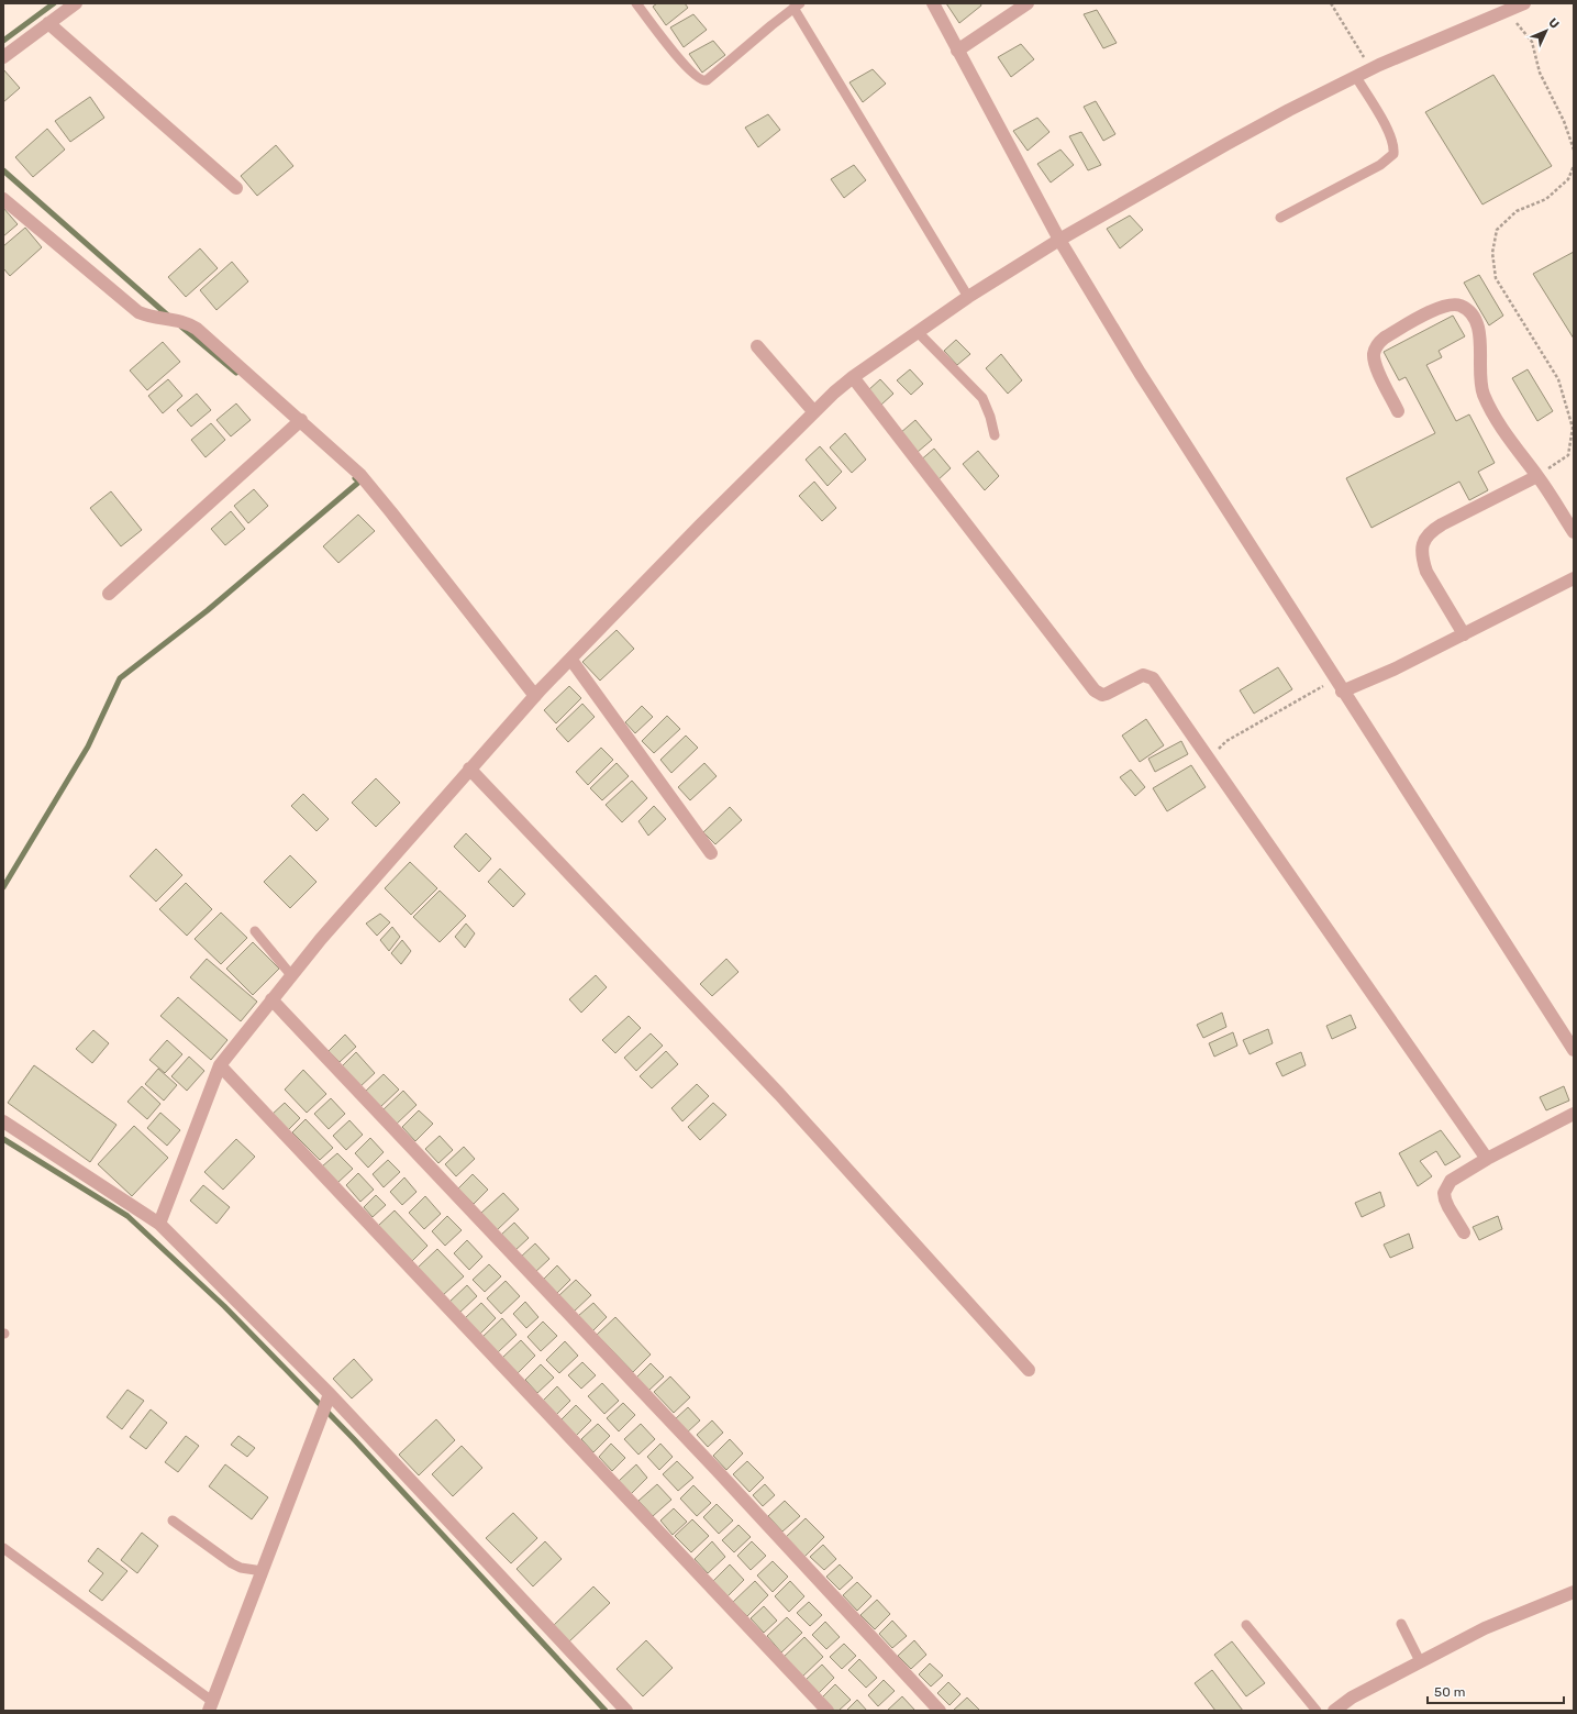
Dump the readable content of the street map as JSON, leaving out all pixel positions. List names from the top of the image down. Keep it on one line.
{"scale_bar":"50 m","north":"top right"}
